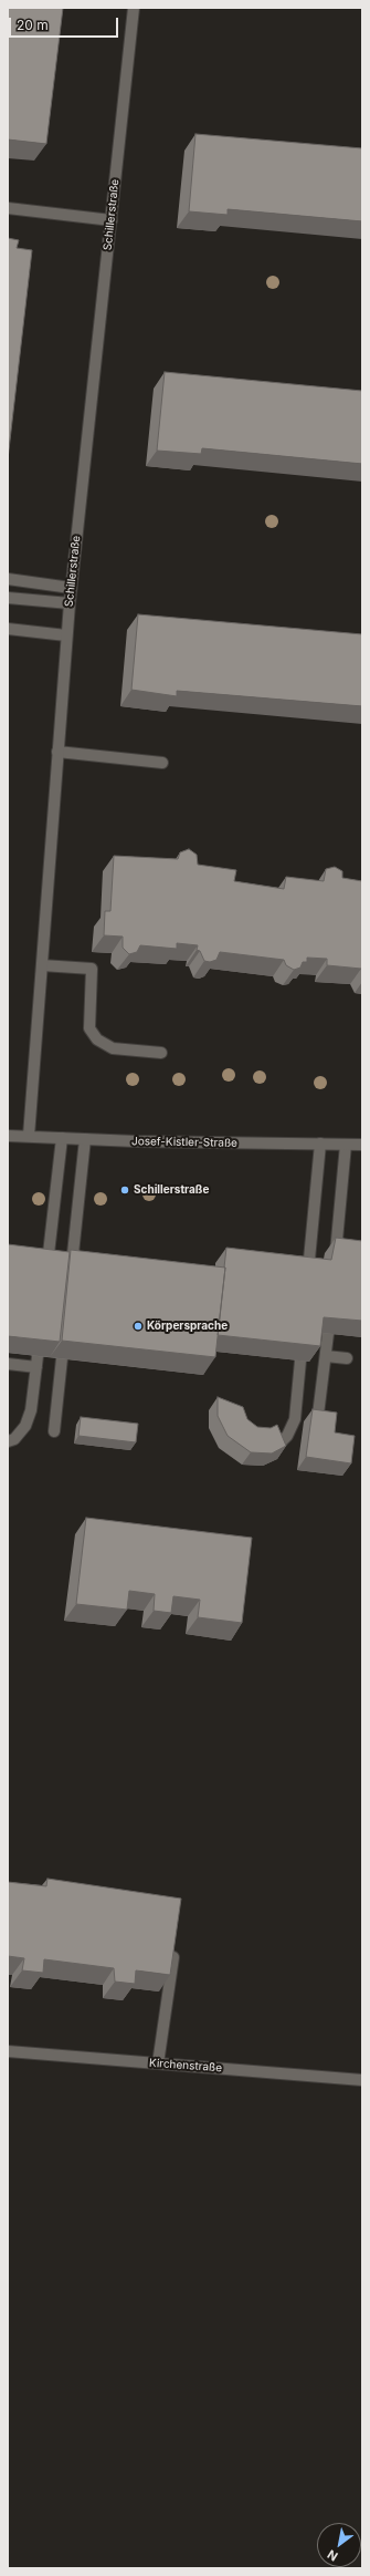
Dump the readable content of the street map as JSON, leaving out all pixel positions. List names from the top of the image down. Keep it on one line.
{"streets":{"street":["Schillerstraße","Josef-Kistler-Straße","Kirchenstraße"]},"crossings":[["Schillerstraße","Josef-Kistler-Straße"]],"places":["Schillerstraße","Körpersprache"],"scale_bar":"20 m","north":"bottom left"}
